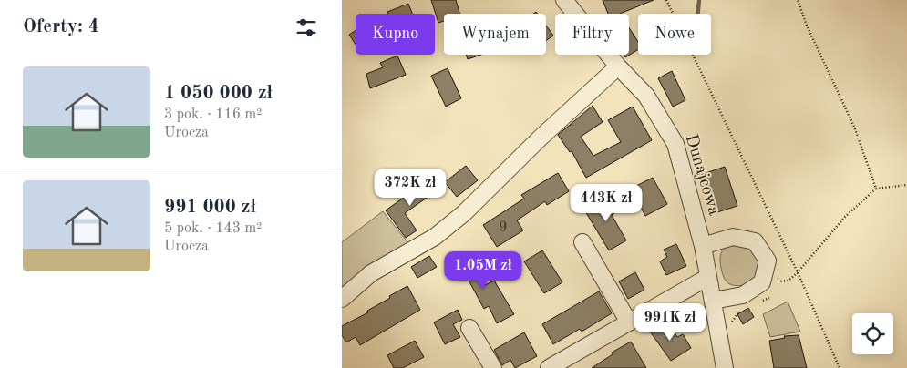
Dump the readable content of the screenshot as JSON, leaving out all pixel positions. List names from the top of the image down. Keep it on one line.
{"streets":{"street":["Dunajcowa"]},"house_numbers":["9"],"page":{"heading":"Oferty: 4","chip":["Kupno","Wynajem","Filtry","Nowe"],"list":[{"name":"1 050 000 zł","note":"3 pok. · 116 m² · Urocza"},{"name":"991 000 zł","note":"5 pok. · 143 m² · Urocza"}],"price":["372K zł","443K zł","1.05M zł","991K zł"]}}
